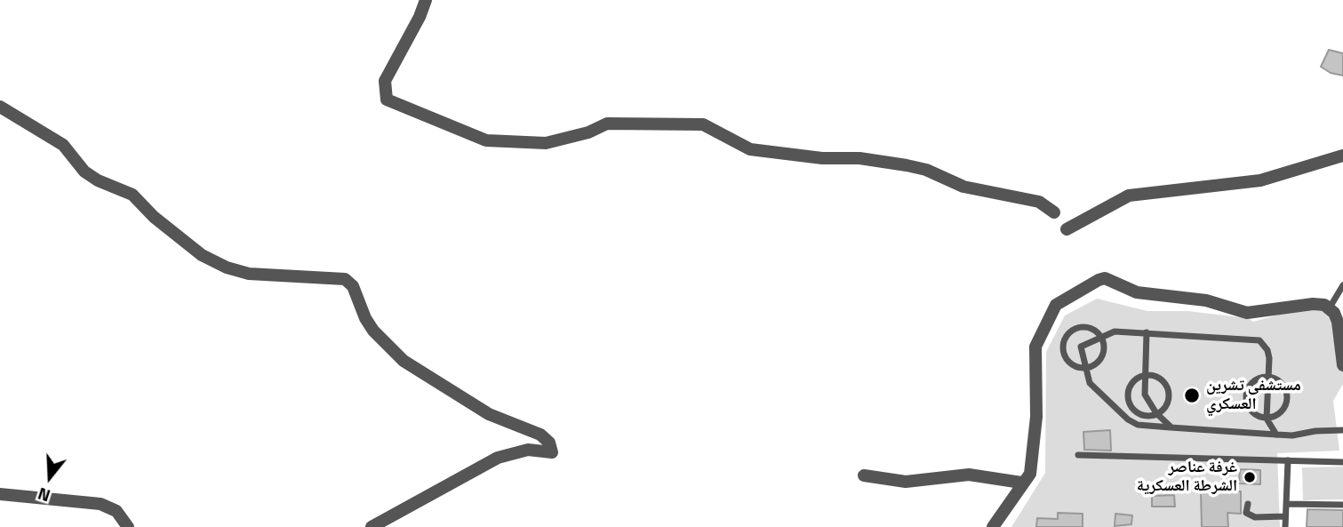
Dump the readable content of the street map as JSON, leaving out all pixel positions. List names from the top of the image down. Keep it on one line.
{"places":["مستشفى تشرين العسكري","غرفة عناصر الشرطة العسكرية"],"north":"bottom"}
